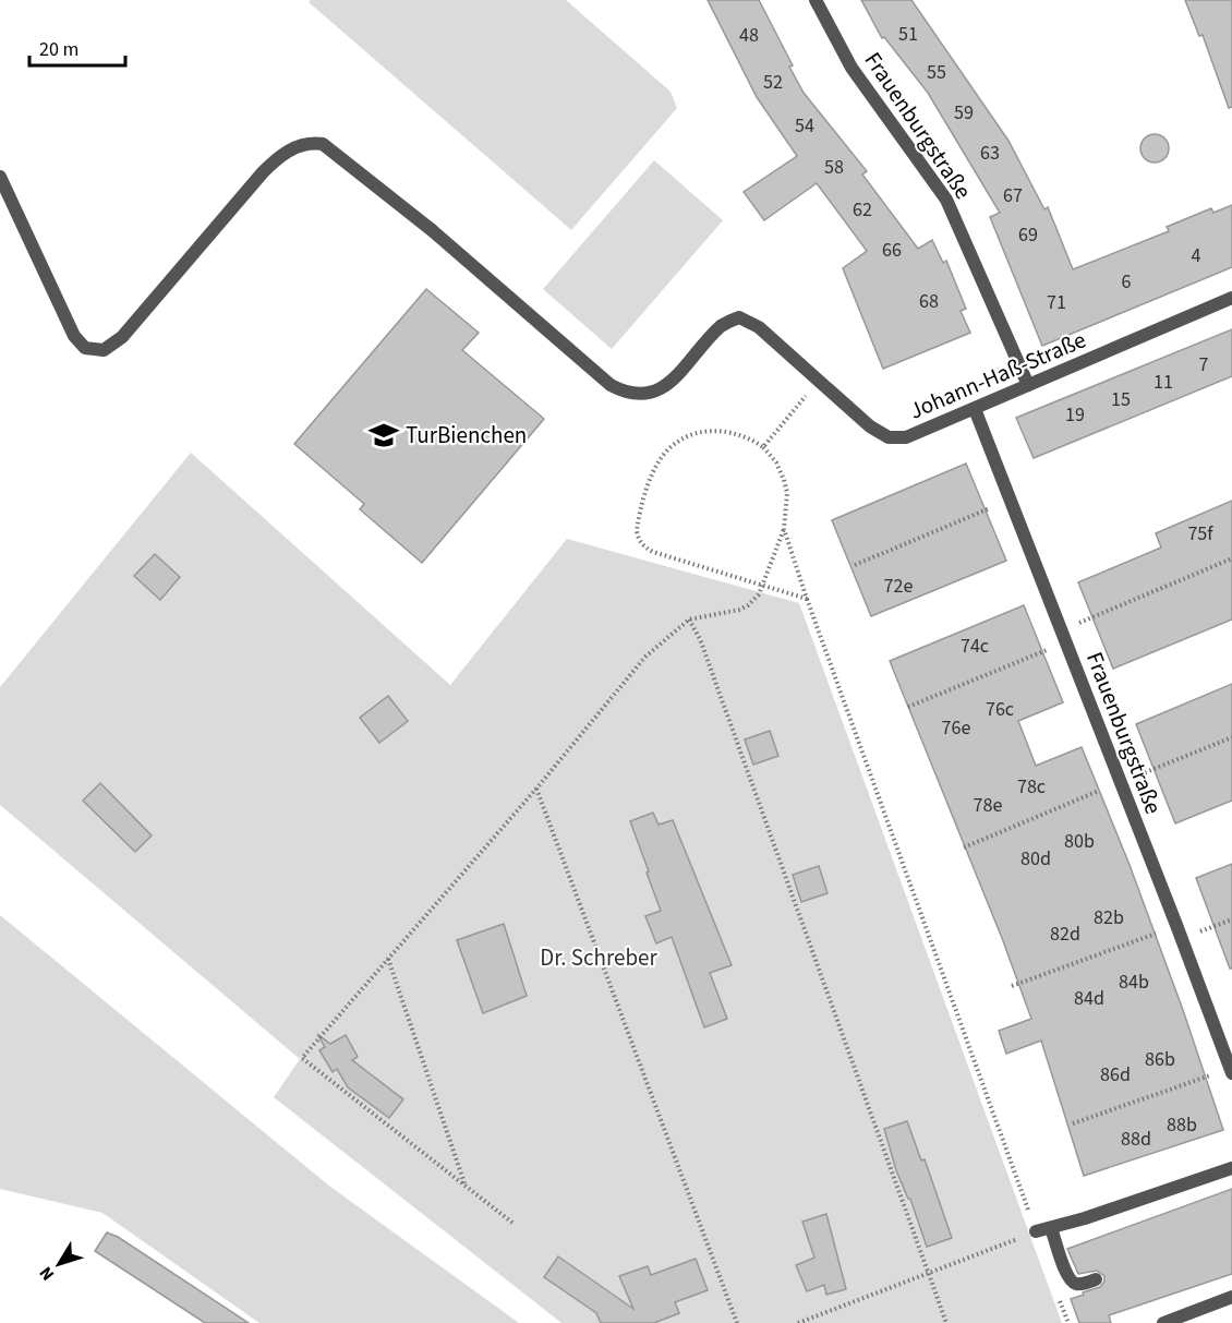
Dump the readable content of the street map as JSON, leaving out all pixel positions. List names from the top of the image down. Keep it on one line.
{"streets":{"street":["Frauenburgstraße","Johann-Haß-Straße"]},"crossings":[["Frauenburgstraße","Johann-Haß-Straße"]],"parks":["Dr. Schreber"],"places":{"school or university":["TurBienchen"]},"house_numbers":["51","48","55","52","59","54","63","58","67","62","69","66","4","6","68","71","7","11","15","19","75f","72e","74c","76c","76e","78c","78e","80b","80d","82b","82d","84b","84d","86b","86d","88b","88d"],"scale_bar":"20 m","north":"bottom left"}
